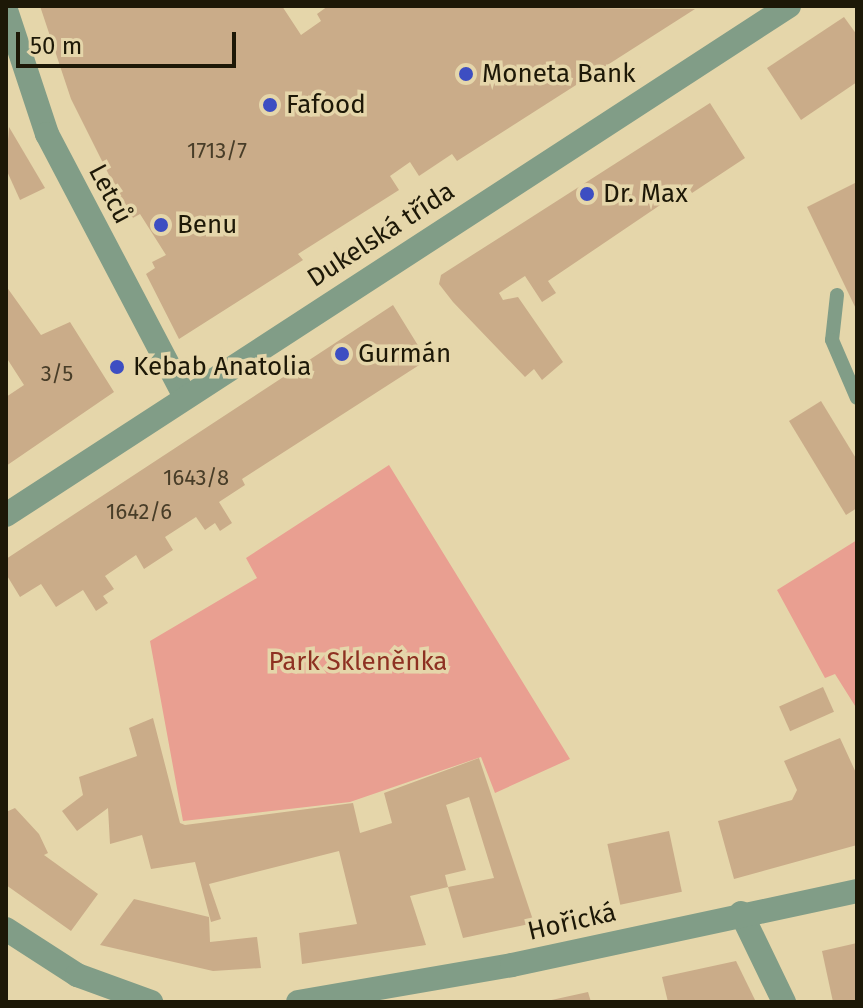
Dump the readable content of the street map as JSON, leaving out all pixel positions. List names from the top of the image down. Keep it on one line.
{"streets":{"street":["Letců","Dukelská třída","Hořická"]},"crossings":[["Letců","Dukelská třída"]],"parks":["Park Skleněnka"],"places":["Moneta Bank","Fafood","Dr. Max","Benu","Gurmán","Kebab Anatolia"],"house_numbers":["1713/7","3/5","1643/8","1642/6"],"scale_bar":"50 m"}
